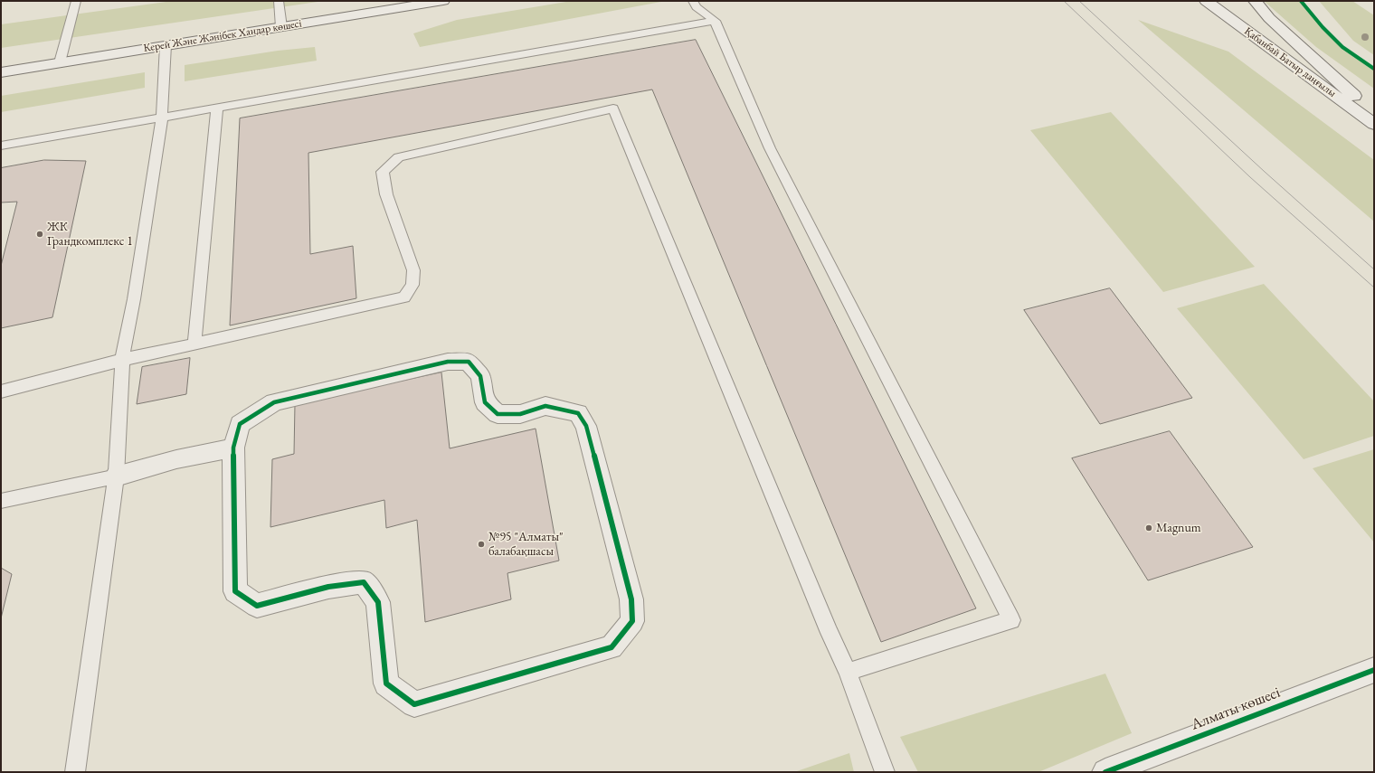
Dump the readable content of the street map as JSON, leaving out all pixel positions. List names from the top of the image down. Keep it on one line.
{"streets":{"street":["Керей Және Жәнібек Хандар көшесі","Қабанбай Батыр даңғылы","Алматы көшесі"]},"places":["ЖК Грандкомплекс 1","Magnum","№95 \"Алматы\" балабақшасы"]}
